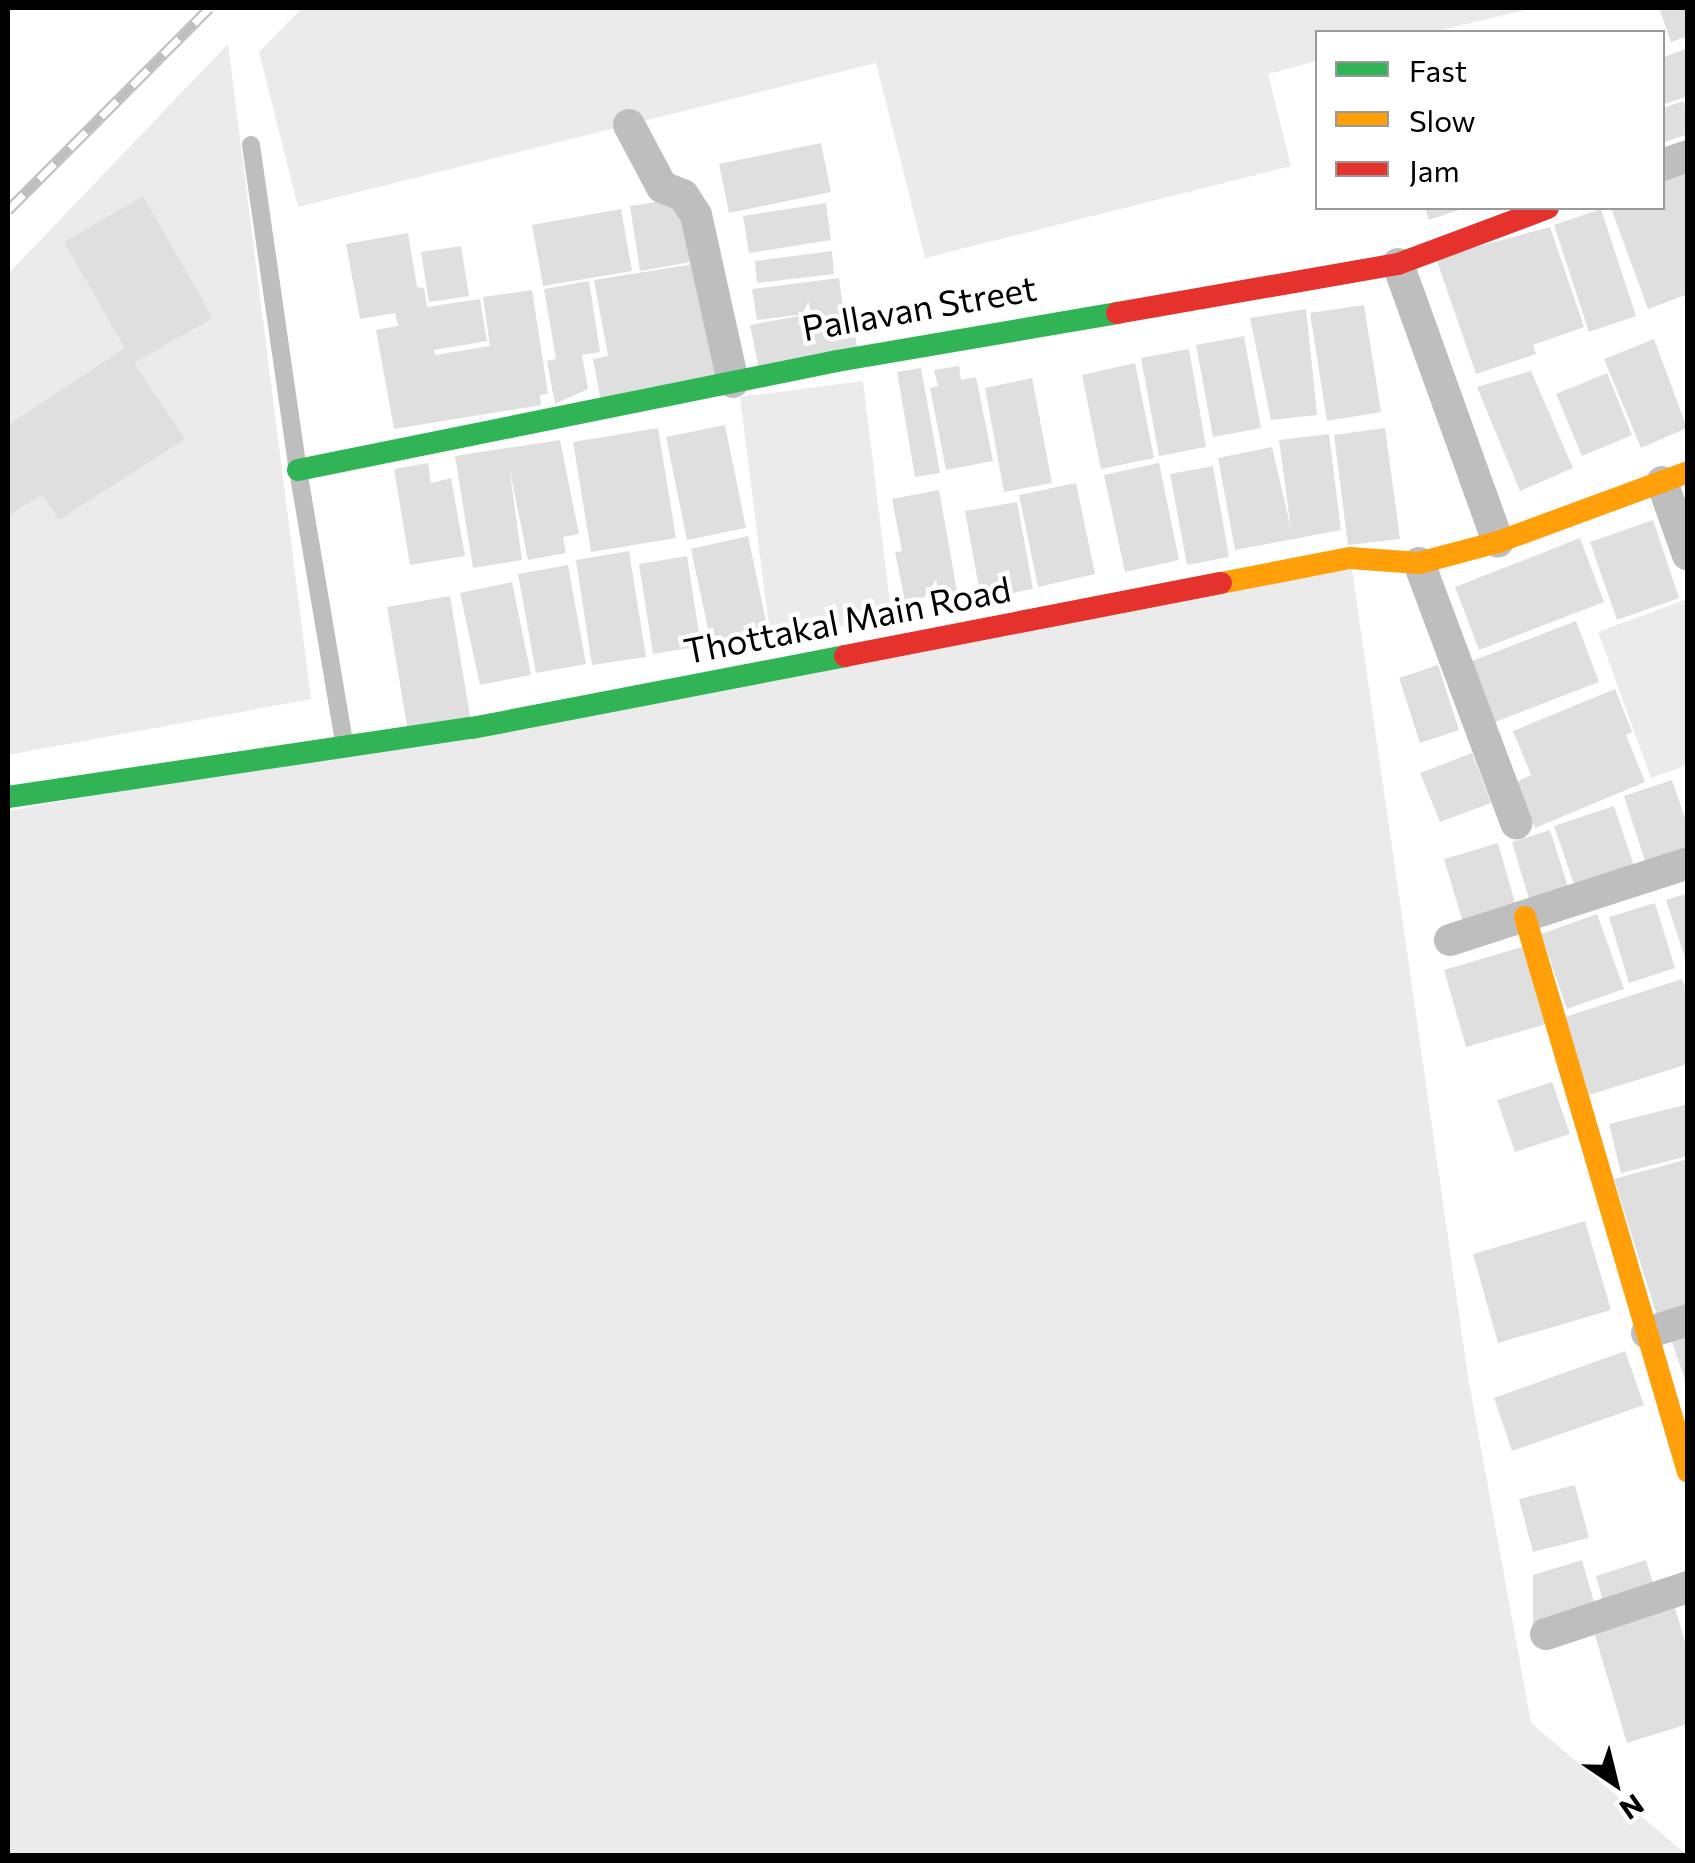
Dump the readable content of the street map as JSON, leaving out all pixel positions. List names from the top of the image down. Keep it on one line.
{"streets":{"street":["Pallavan Street","Thottakal Main Road"]},"legend":["Fast","Slow","Jam"],"north":"bottom right"}
